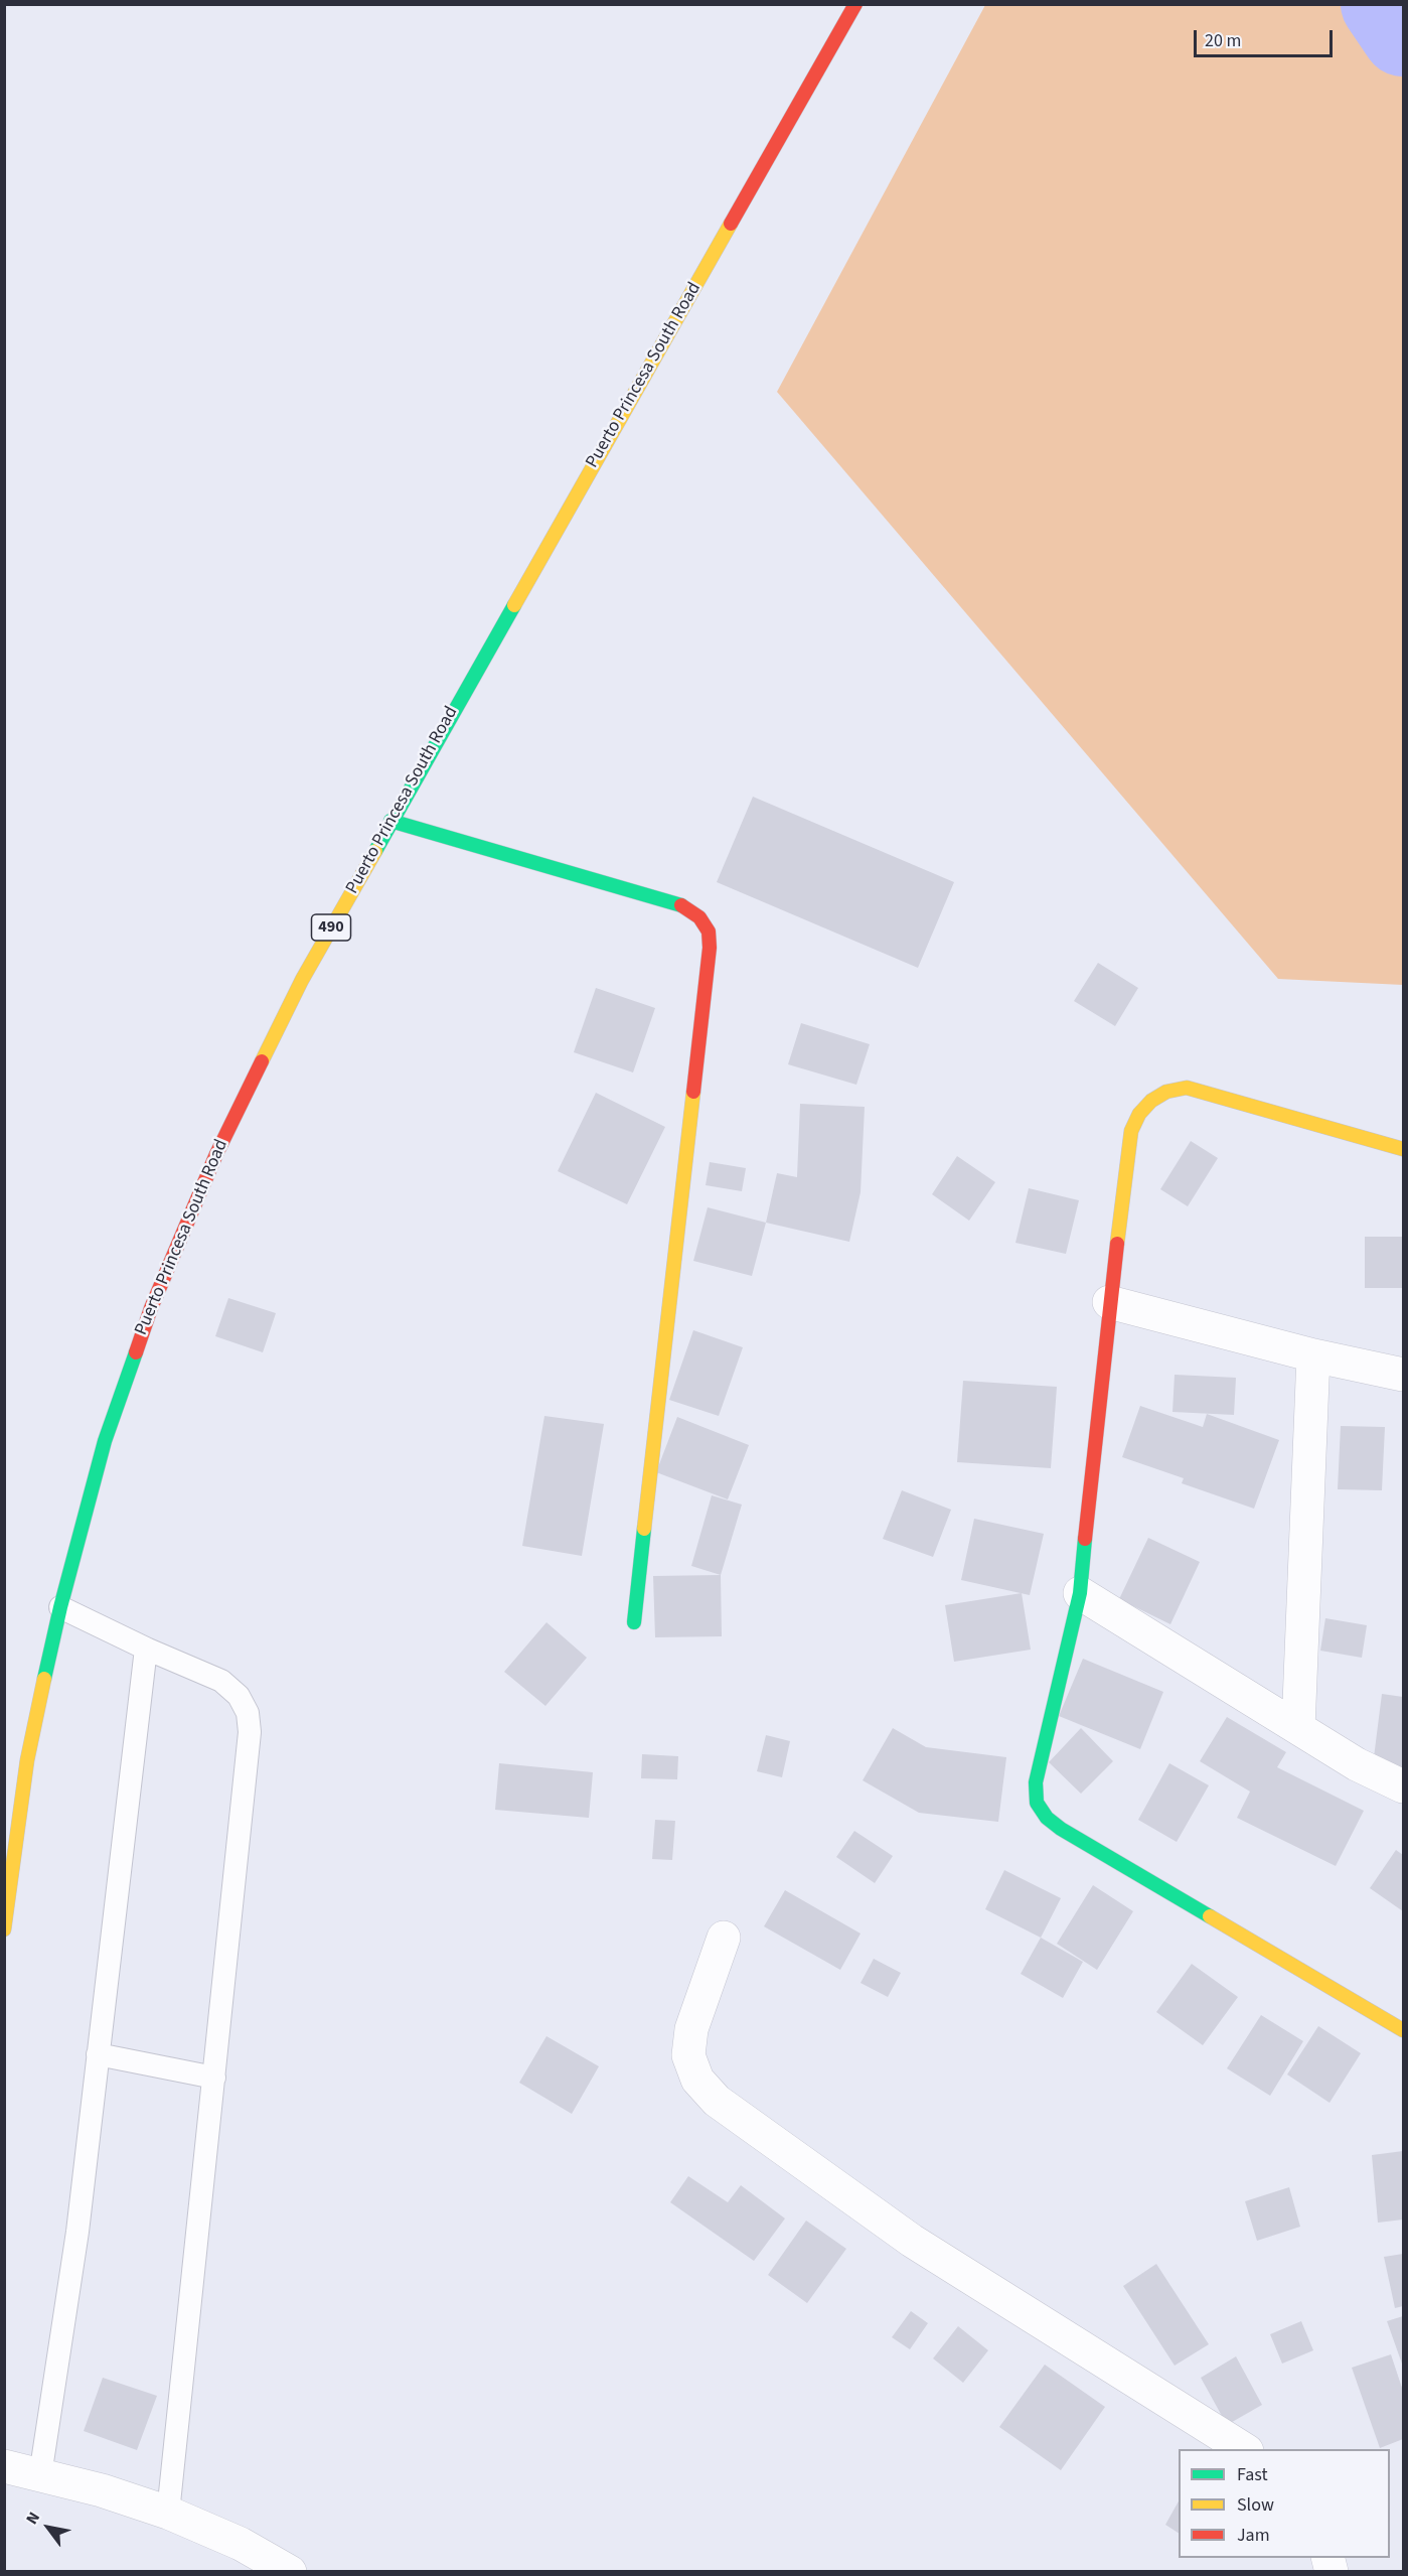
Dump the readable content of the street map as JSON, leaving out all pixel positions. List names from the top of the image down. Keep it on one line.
{"streets":{"street":["Puerto Princesa South Road","490"]},"legend":["Fast","Slow","Jam"],"scale_bar":"20 m","north":"top left"}
